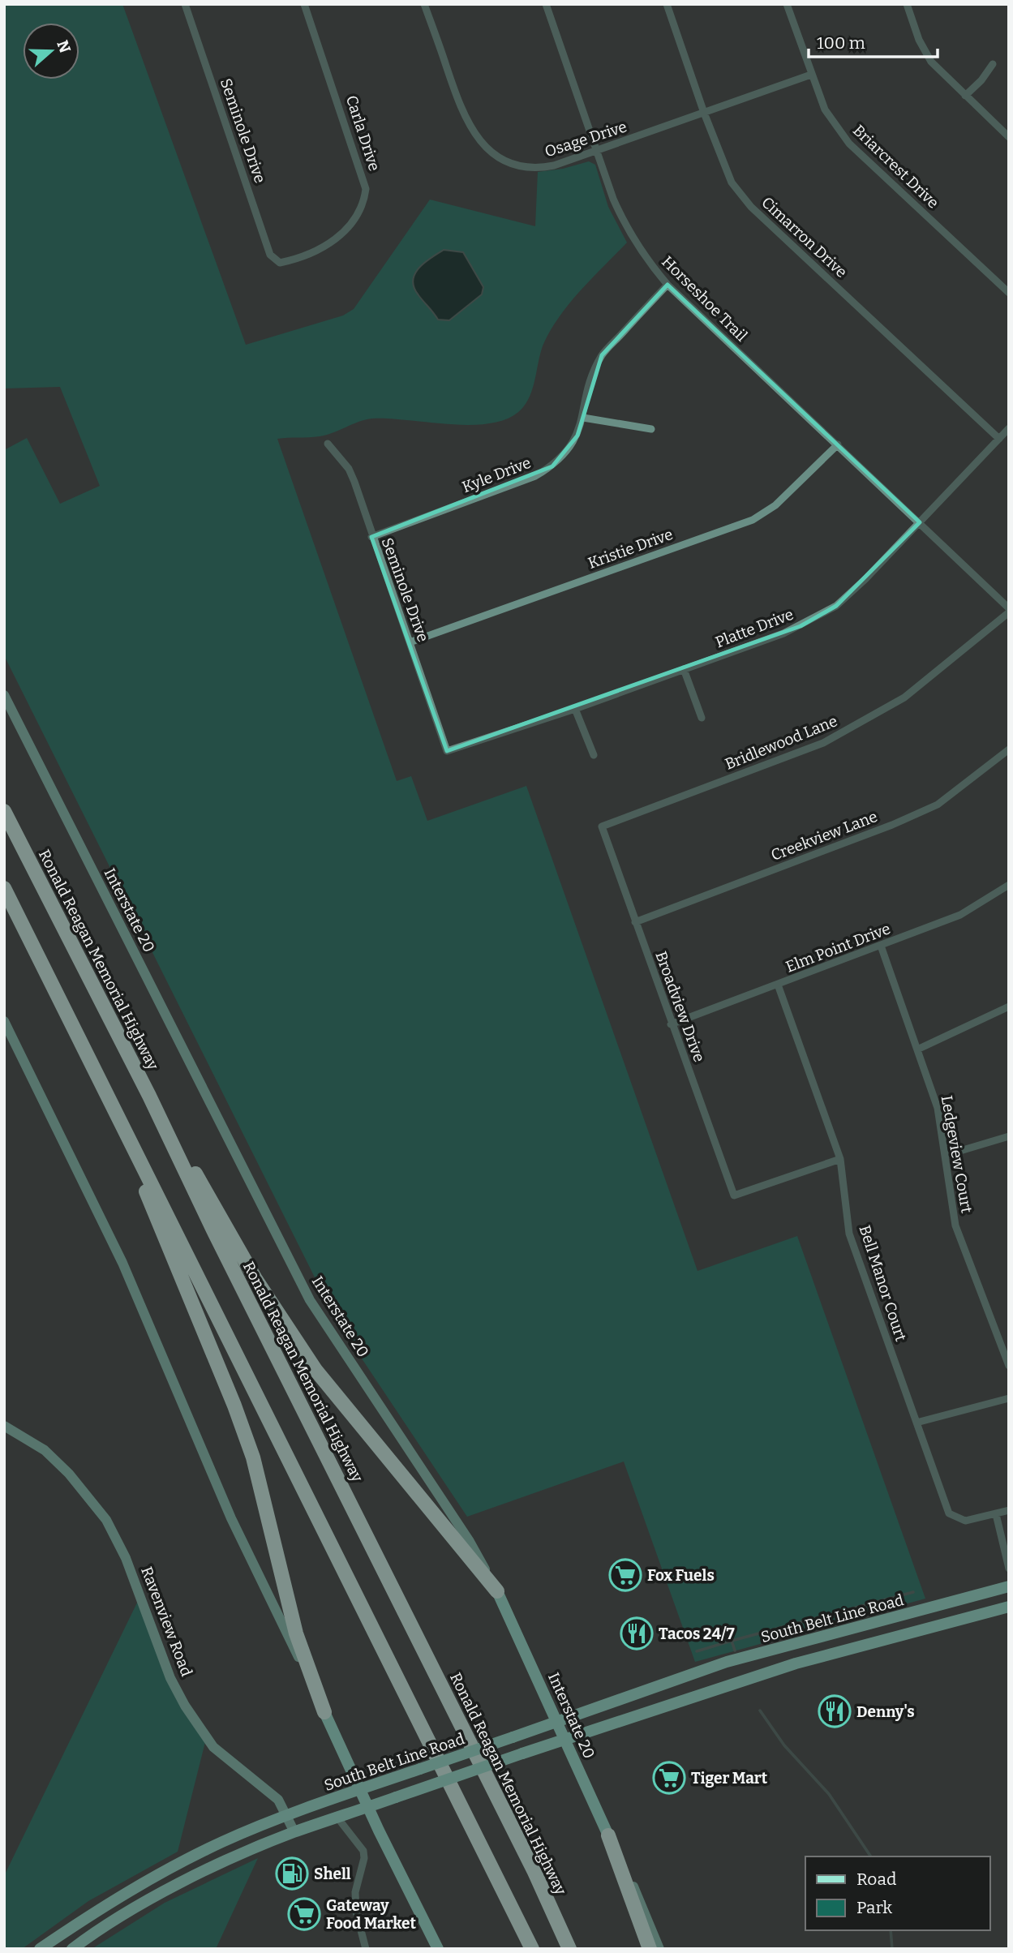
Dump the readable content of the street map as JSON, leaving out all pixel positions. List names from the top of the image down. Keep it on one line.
{"streets":{"highway":["Ronald Reagan Memorial Highway"],"main road":["Interstate 20","South Belt Line Road","Ravenview Road"],"street":["Seminole Drive","Carla Drive","Osage Drive","Briarcrest Drive","Cimarron Drive","Horseshoe Trail","Kyle Drive","Kristie Drive","Platte Drive","Bridlewood Lane","Creekview Lane","Elm Point Drive","Broadview Drive","Ledgeview Court","Bell Manor Court"]},"crossings":[["Seminole Drive","Carla Drive"],["Seminole Drive","Kyle Drive"],["Seminole Drive","Kristie Drive"],["Seminole Drive","Platte Drive"],["Osage Drive","Briarcrest Drive"],["Osage Drive","Cimarron Drive"],["Osage Drive","Horseshoe Trail"],["Cimarron Drive","Platte Drive"],["Horseshoe Trail","Kyle Drive"],["Horseshoe Trail","Kristie Drive"],["Horseshoe Trail","Platte Drive"],["Horseshoe Trail","Bridlewood Lane"],["Bridlewood Lane","Broadview Drive"],["Creekview Lane","Broadview Drive"],["Interstate 20","South Belt Line Road"],["Elm Point Drive","Broadview Drive"],["Elm Point Drive","Ledgeview Court"],["Elm Point Drive","Bell Manor Court"],["Broadview Drive","Bell Manor Court"],["South Belt Line Road","Ravenview Road"]],"places":{"supermarket":["Fox Fuels","Tiger Mart","Gateway Food Market"],"restaurant":["Tacos 24/7","Denny's"],"fuel station":["Shell"]},"legend":["Road","Park"],"scale_bar":"100 m","north":"right"}
